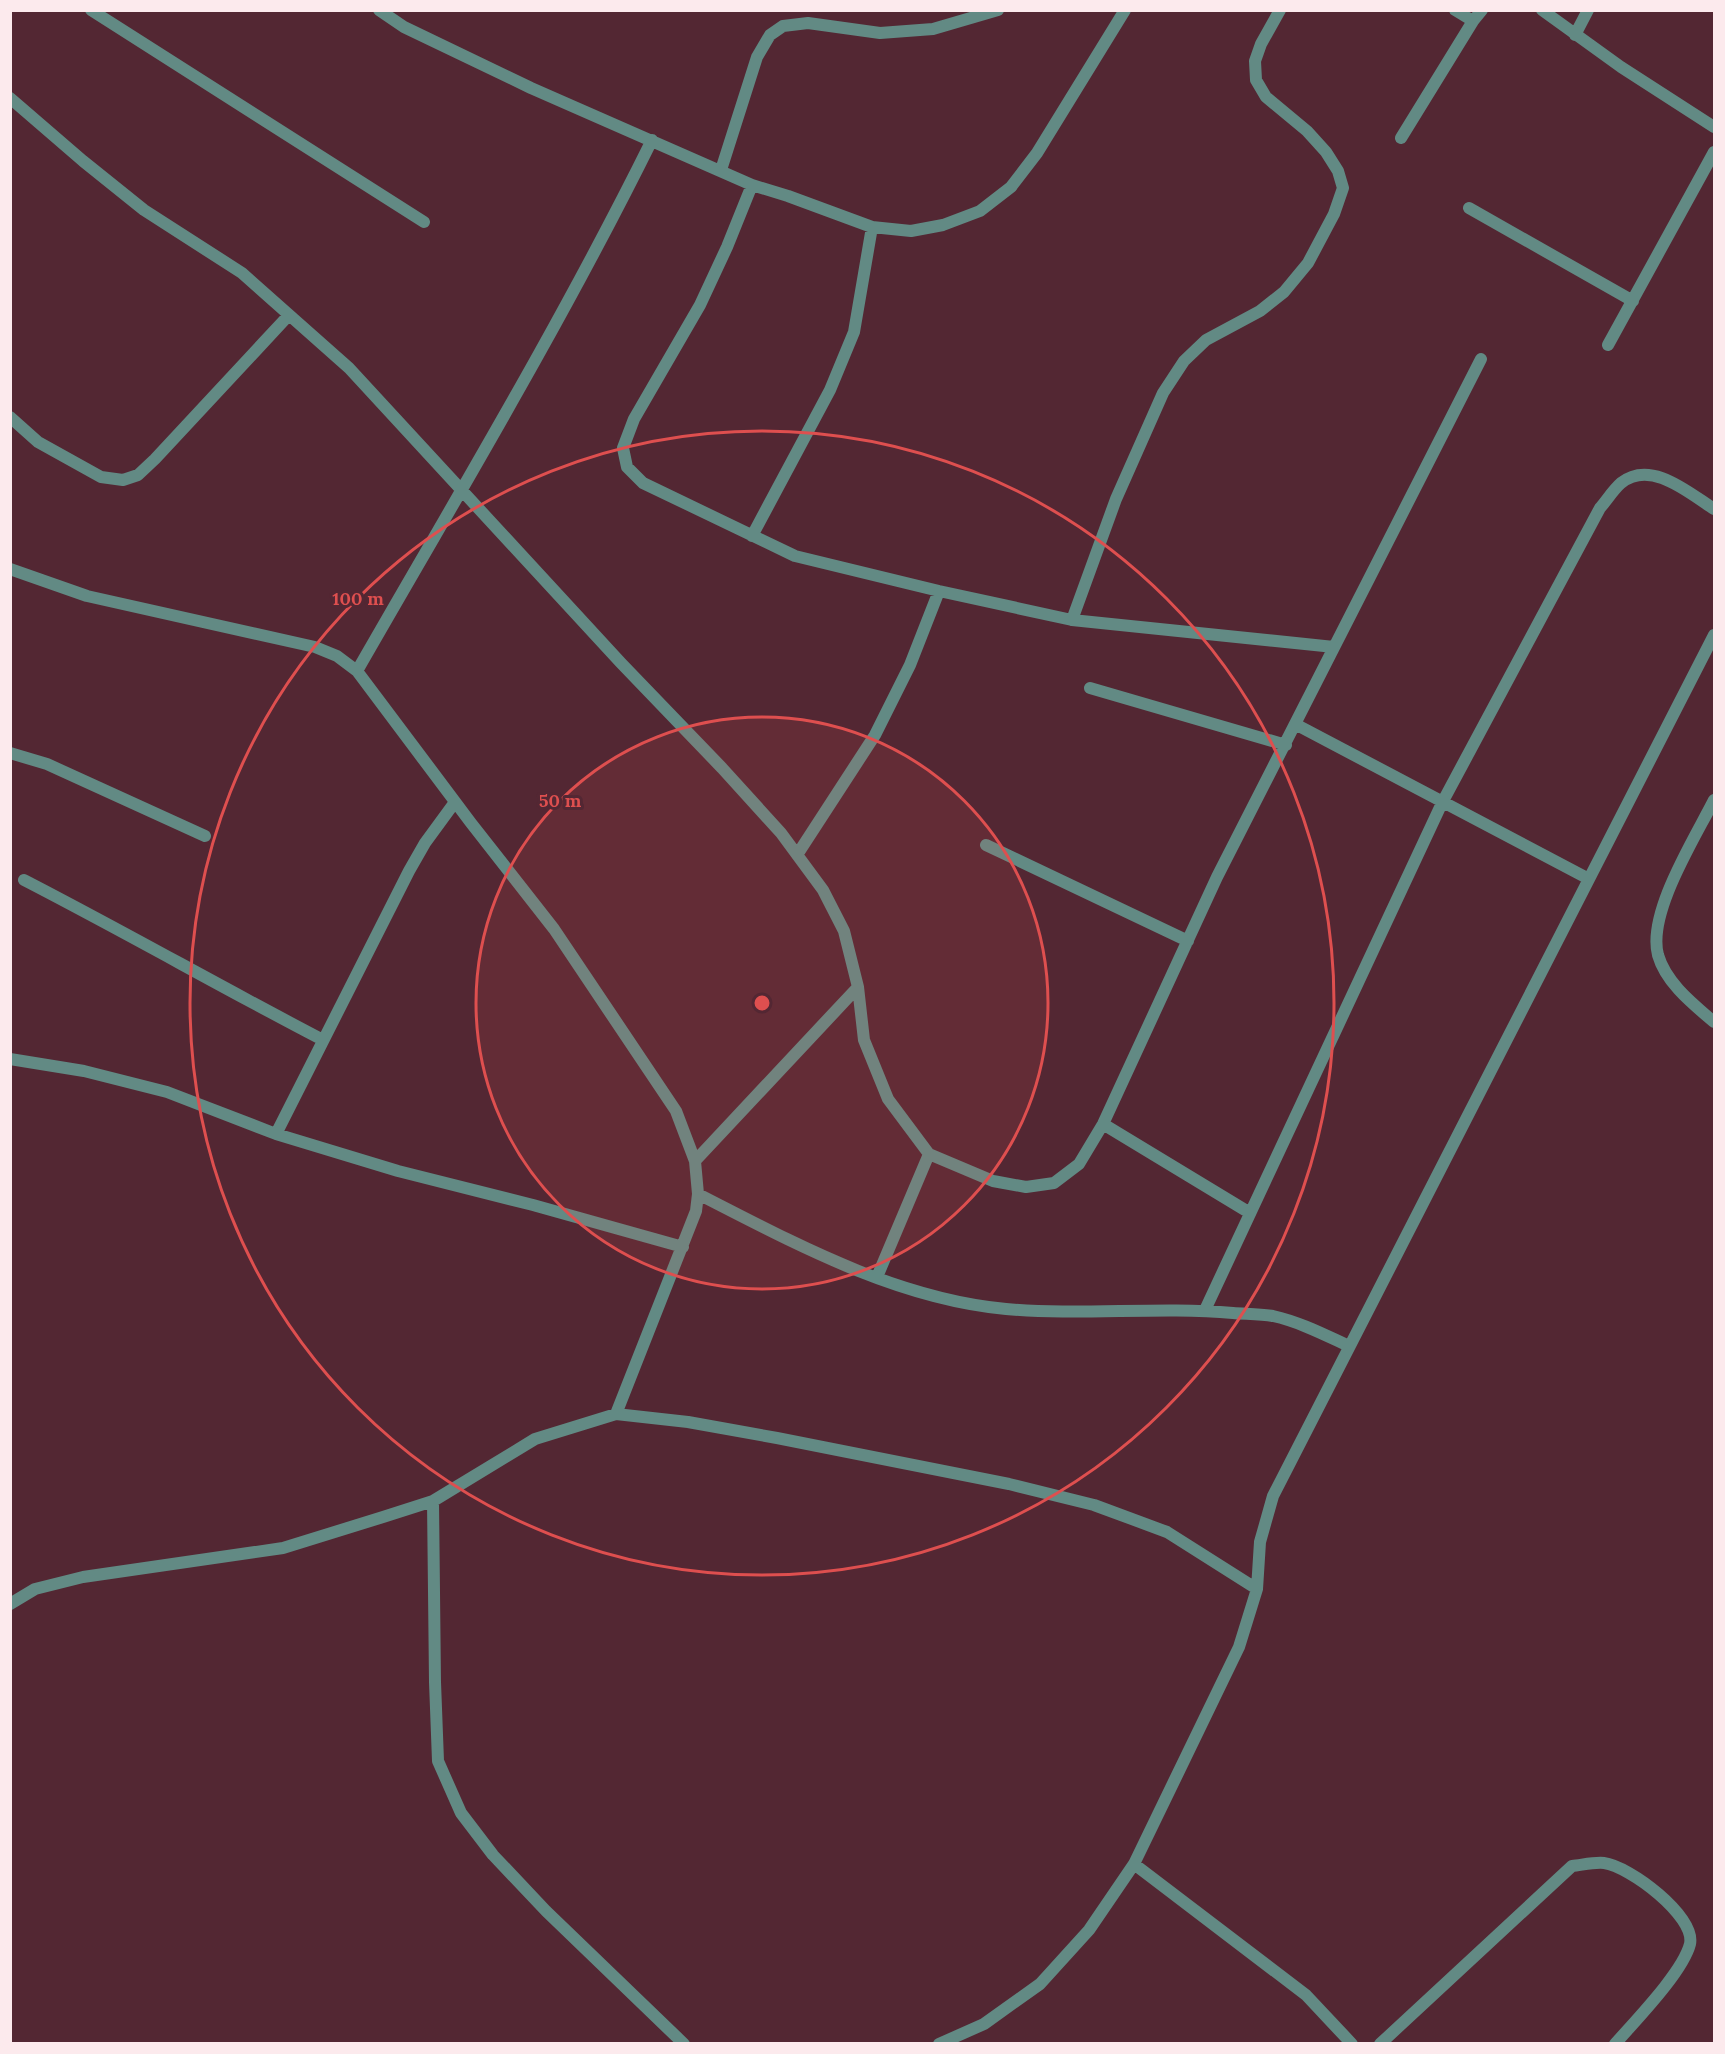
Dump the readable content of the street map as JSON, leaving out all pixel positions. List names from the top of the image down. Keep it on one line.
{"rings":["100 m","50 m"]}
